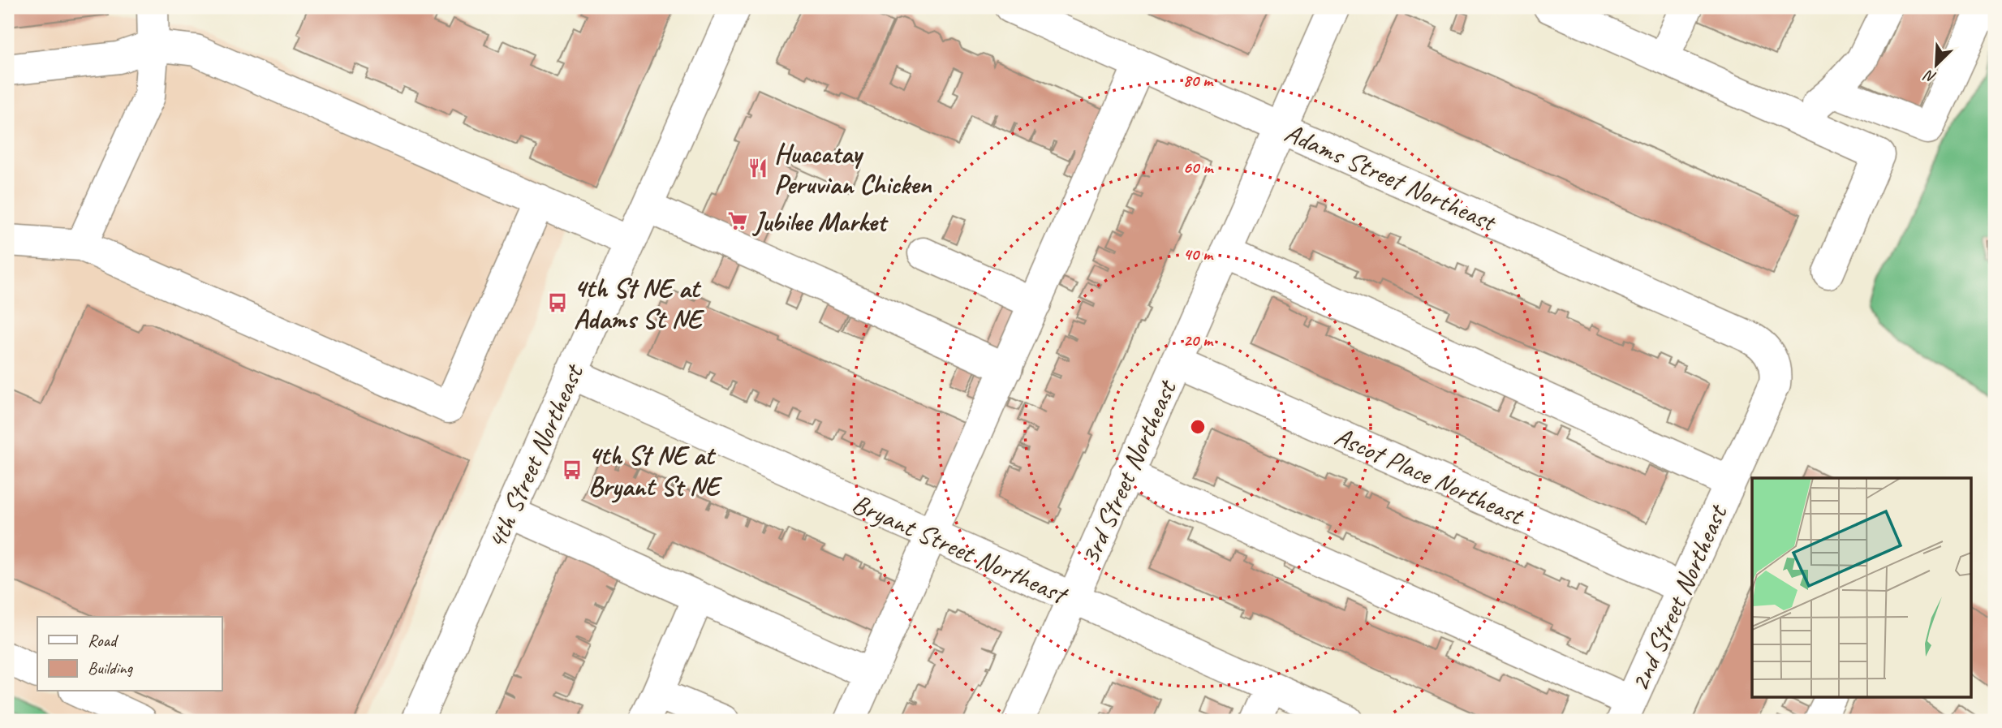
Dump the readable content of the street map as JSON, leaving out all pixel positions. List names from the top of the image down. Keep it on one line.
{"streets":{"street":["Adams Street Northeast","4th Street Northeast","3rd Street Northeast","Ascot Place Northeast","Bryant Street Northeast","2nd Street Northeast"]},"crossings":[["Adams Street Northeast","3rd Street Northeast"],["Adams Street Northeast","2nd Street Northeast"],["4th Street Northeast","Bryant Street Northeast"],["3rd Street Northeast","Ascot Place Northeast"],["3rd Street Northeast","Bryant Street Northeast"],["Ascot Place Northeast","2nd Street Northeast"]],"places":{"restaurant":["Huacatay Peruvian Chicken"],"supermarket":["Jubilee Market"],"bus stop":["4th St NE at Adams St NE","4th St NE at Bryant St NE"]},"legend":["Road","Building"],"north":"bottom left","rings":["80 m","60 m","40 m","20 m"]}
